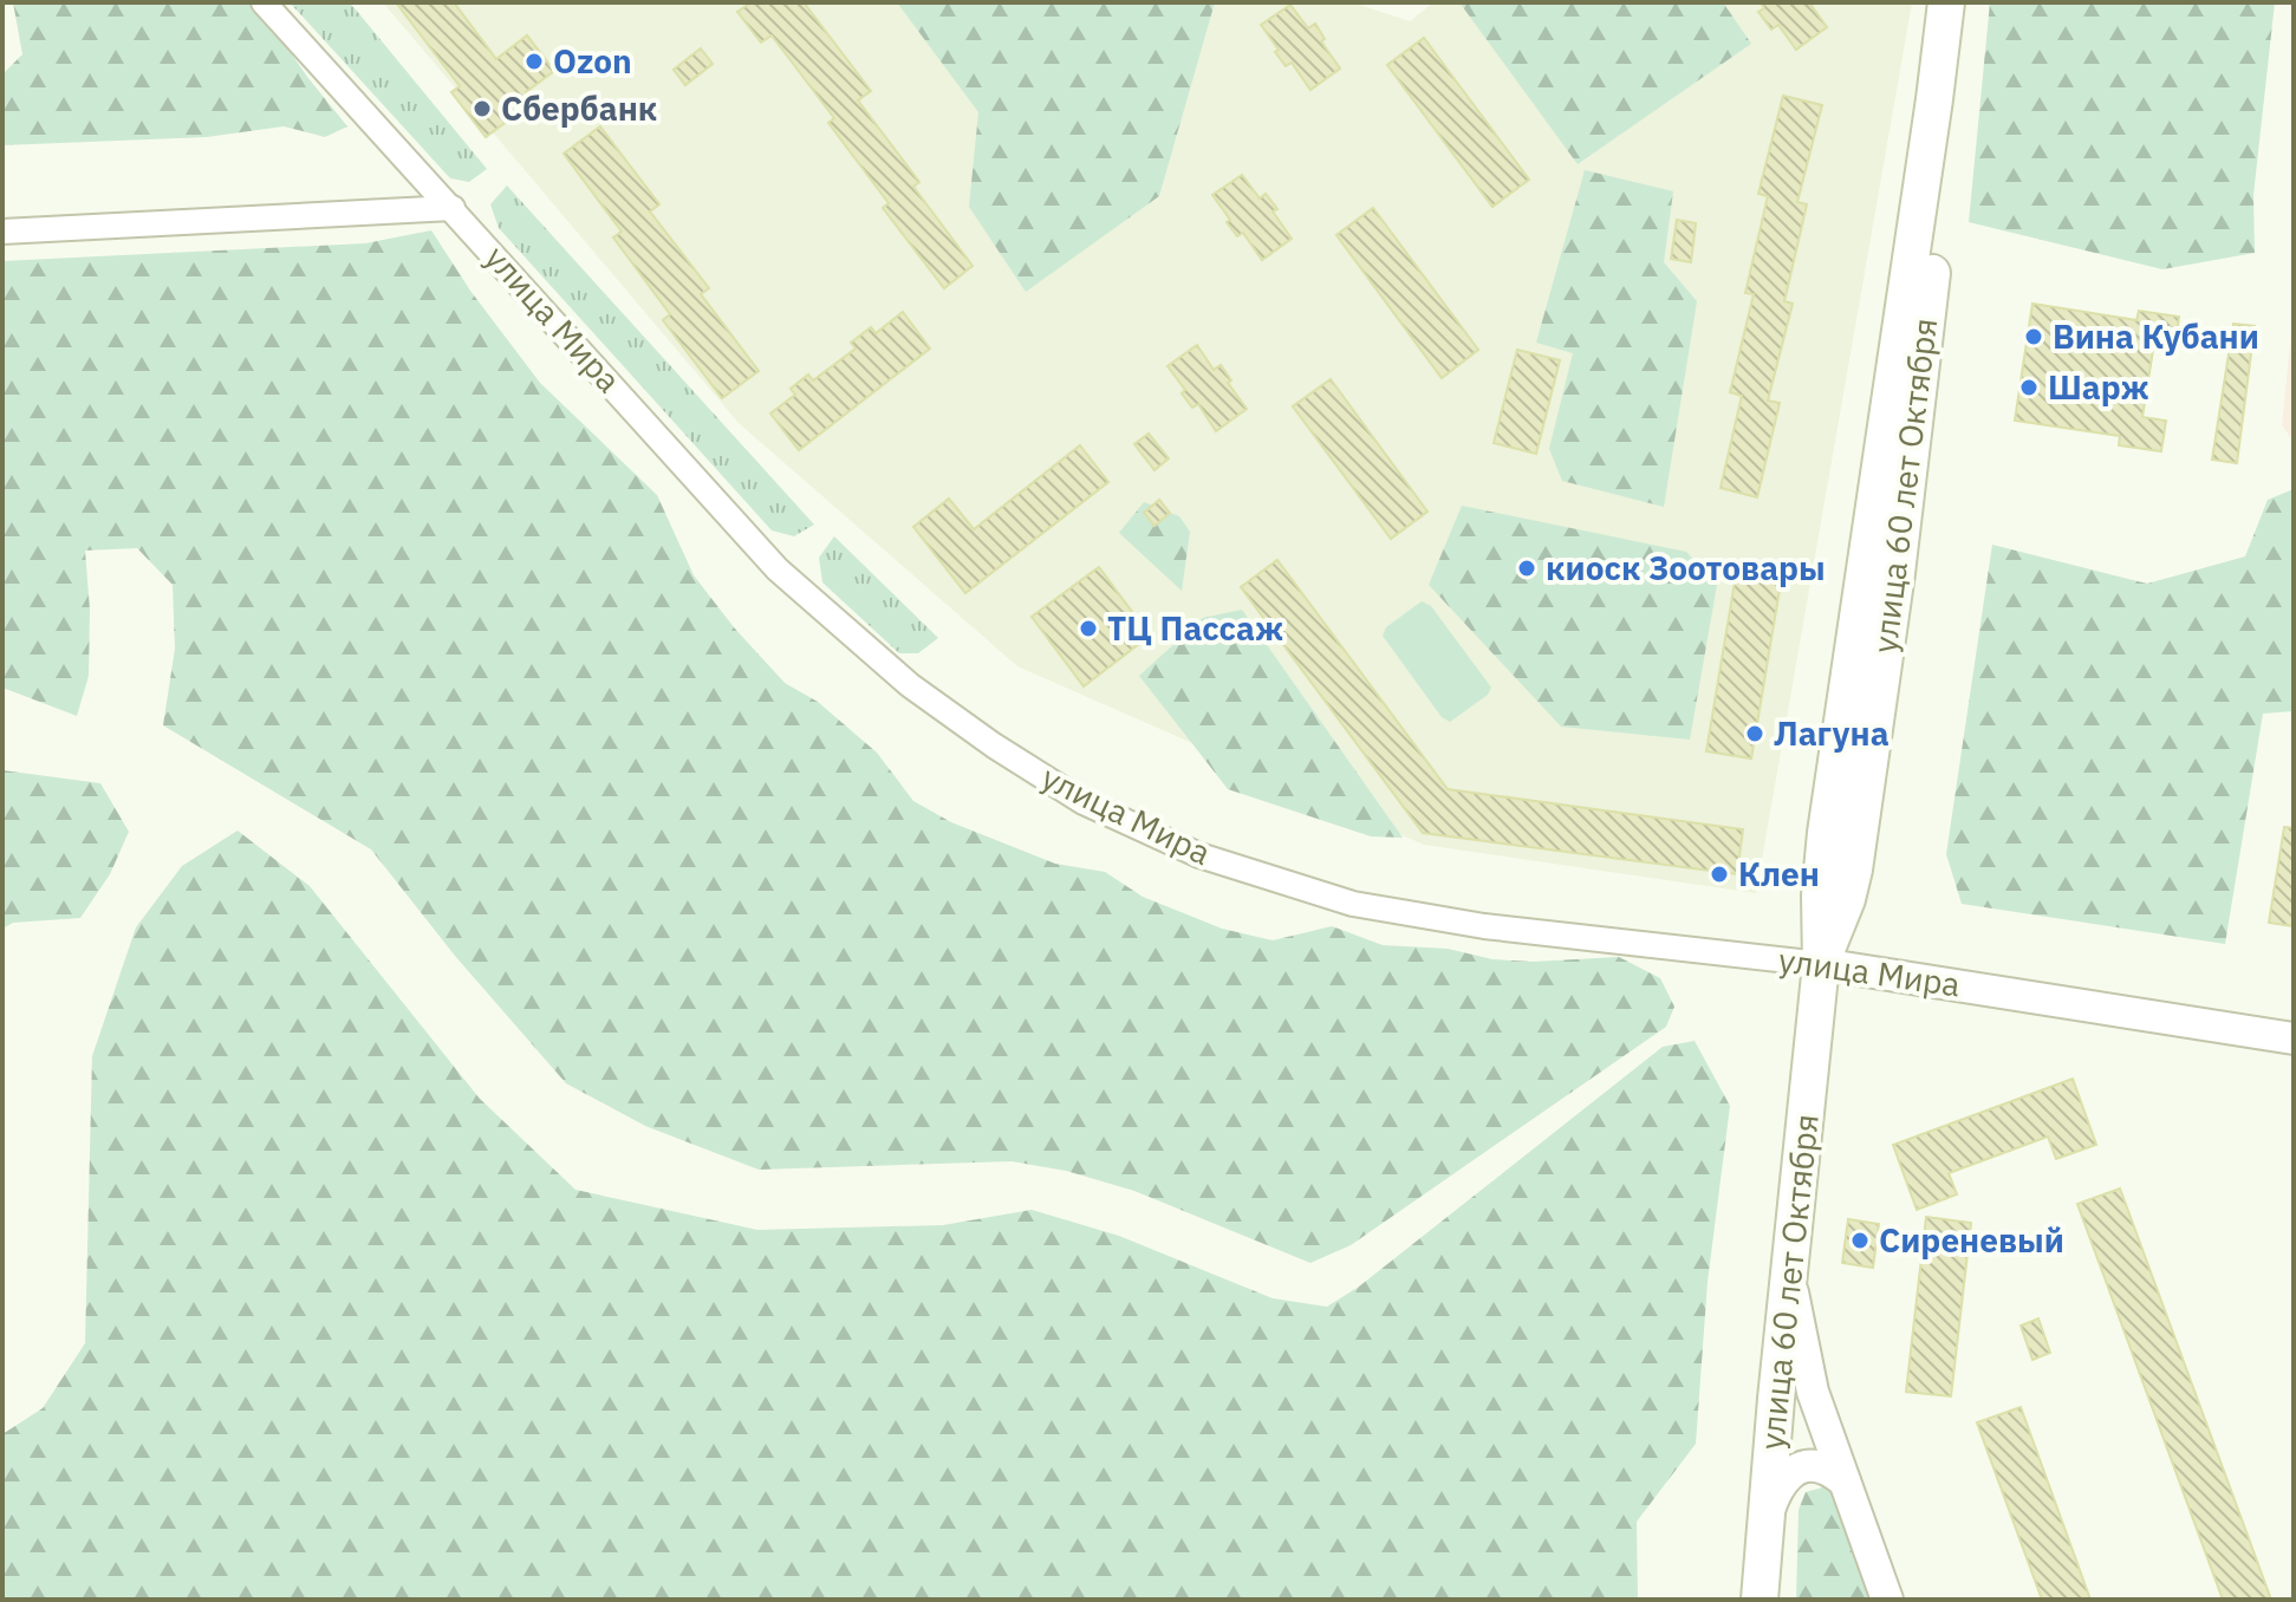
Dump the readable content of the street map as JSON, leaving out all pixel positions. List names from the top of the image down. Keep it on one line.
{"streets":{"main road":["улица 60 лет Октября"],"street":["улица Мира"]},"crossings":[["улица Мира","улица 60 лет Октября"]],"places":["Ozon","Сбербанк","Вина Кубани","Шарж","киоск Зоотовары","ТЦ Пассаж","Лагуна","Клен","Сиреневый"]}
